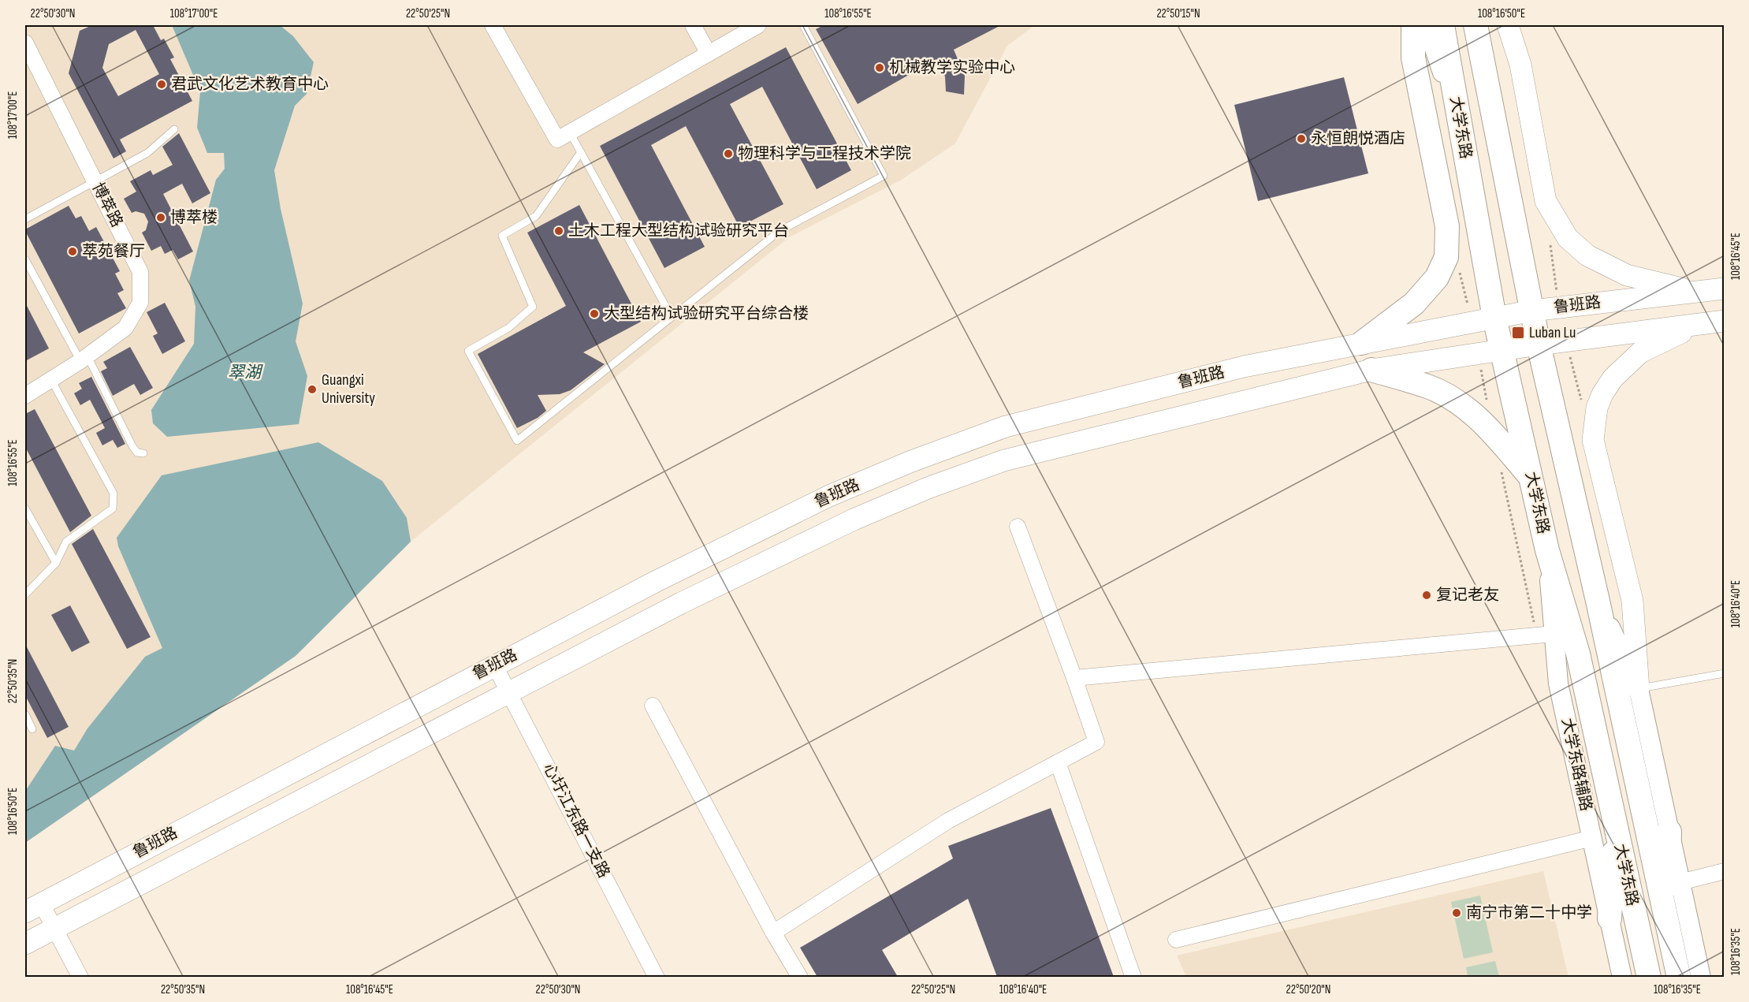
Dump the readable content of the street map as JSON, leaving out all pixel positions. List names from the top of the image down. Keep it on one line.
{"streets":{"main road":["大学东路","鲁班路"],"street":["博萃路","大学东路辅路","心圩江东路一支路"]},"crossings":[["大学东路","鲁班路"],["大学东路","大学东路辅路"],["鲁班路","心圩江东路一支路"]],"water":["翠湖"],"places":{"other":["机械教学实验中心","君武文化艺术教育中心","永恒朗悦酒店","物理科学与工程技术学院","博萃楼","土木工程大型结构试验研究平台","萃苑餐厅","大型结构试验研究平台综合楼","Guangxi University","复记老友","南宁市第二十中学"],"transit":["Luban Lu"]},"coordinates":["22°50'30\"N","108°17'00\"E","22°50'25\"N","108°16'55\"E","22°50'15\"N","108°16'50\"E","108°16'45\"E","108°16'40\"E","22°50'35\"N","108°16'35\"E","22°50'20\"N"]}
